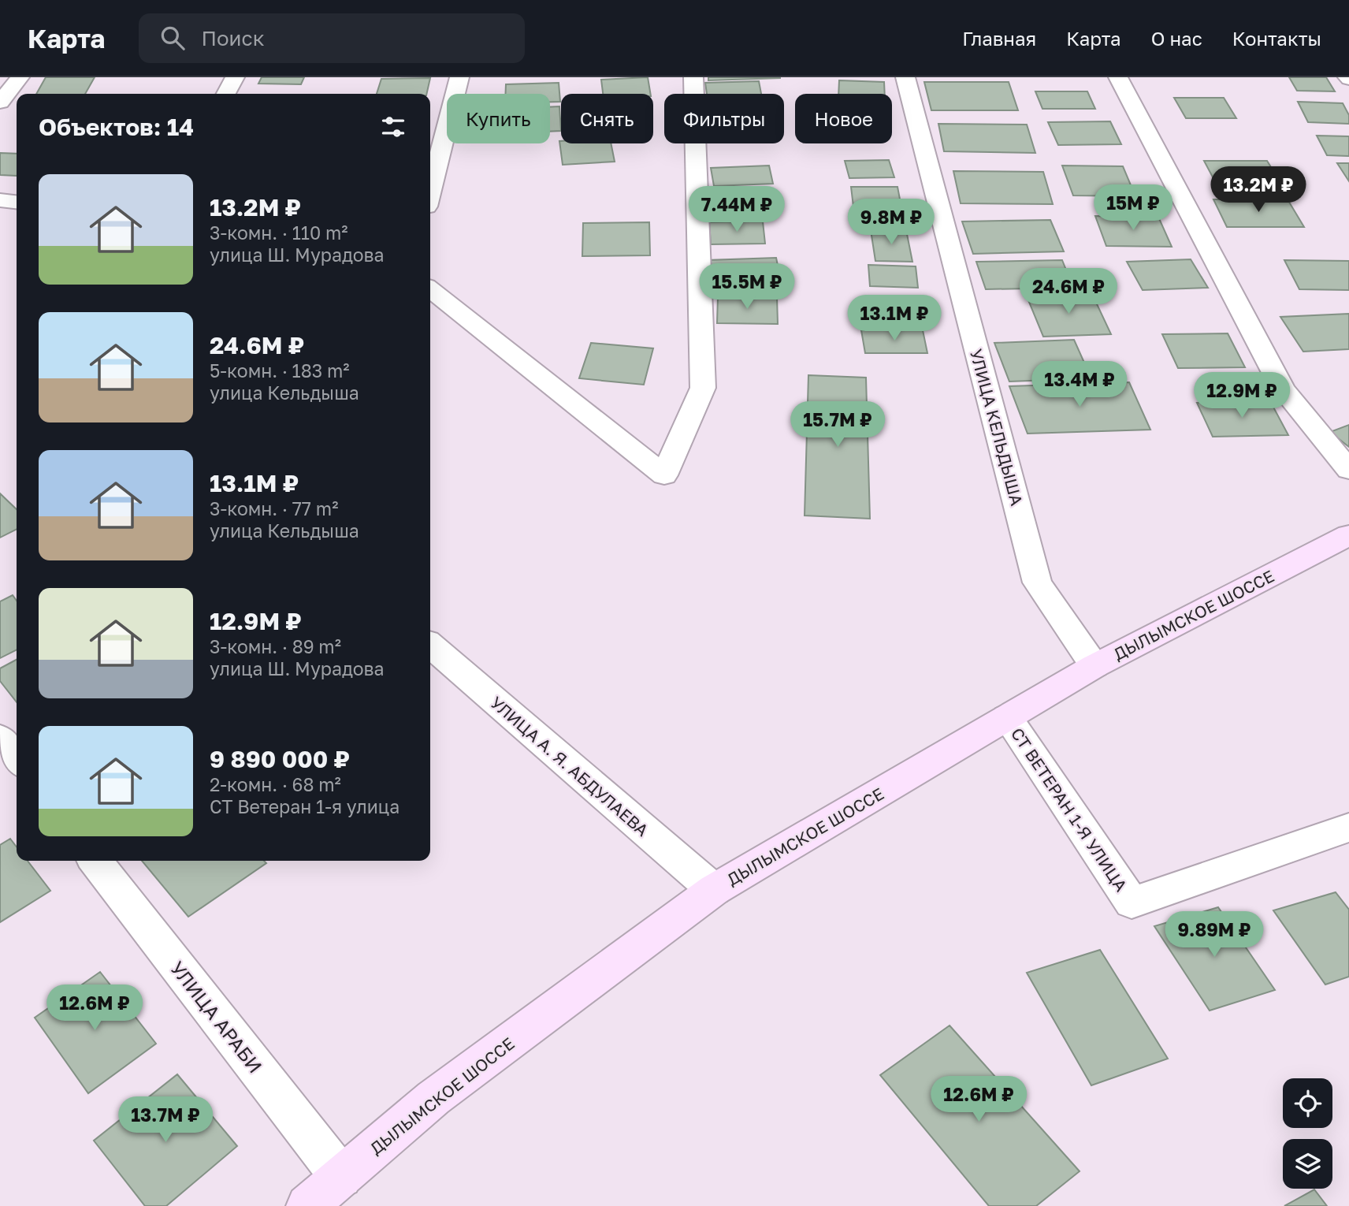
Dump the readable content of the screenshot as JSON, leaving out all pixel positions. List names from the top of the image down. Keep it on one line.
{"streets":{"main road":["ДЫЛЫМСКОЕ ШОССЕ"],"street":["УЛИЦА КЕЛЬДЫША","УЛИЦА А. Я. АБДУЛАЕВА","СТ ВЕТЕРАН 1-Я УЛИЦА","УЛИЦА АРАБИ"]},"crossings":[["УЛИЦА КЕЛЬДЫША","ДЫЛЫМСКОЕ ШОССЕ"],["ДЫЛЫМСКОЕ ШОССЕ","УЛИЦА А. Я. АБДУЛАЕВА"],["ДЫЛЫМСКОЕ ШОССЕ","СТ ВЕТЕРАН 1-Я УЛИЦА"],["ДЫЛЫМСКОЕ ШОССЕ","УЛИЦА АРАБИ"]],"page":{"header":"Карта","search":"Поиск","nav":["Главная","Карта","О нас","Контакты"],"chip":["Купить","Снять","Фильтры","Новое"],"heading":"Объектов: 14","list":[{"name":"13.2M ₽","note":"3-комн. · 110 m² · улица Ш. Мурадова"},{"name":"24.6M ₽","note":"5-комн. · 183 m² · улица Кельдыша"},{"name":"13.1M ₽","note":"3-комн. · 77 m² · улица Кельдыша"},{"name":"12.9M ₽","note":"3-комн. · 89 m² · улица Ш. Мурадова"},{"name":"9 890 000 ₽","note":"2-комн. · 68 m² · СТ Ветеран 1-я улица"}],"price":["13.2M ₽","15M ₽","7.44M ₽","9.8M ₽","15.5M ₽","24.6M ₽","13.1M ₽","13.4M ₽","12.9M ₽","15.7M ₽","9.89M ₽","12.6M ₽","12.6M ₽","13.7M ₽"]}}
